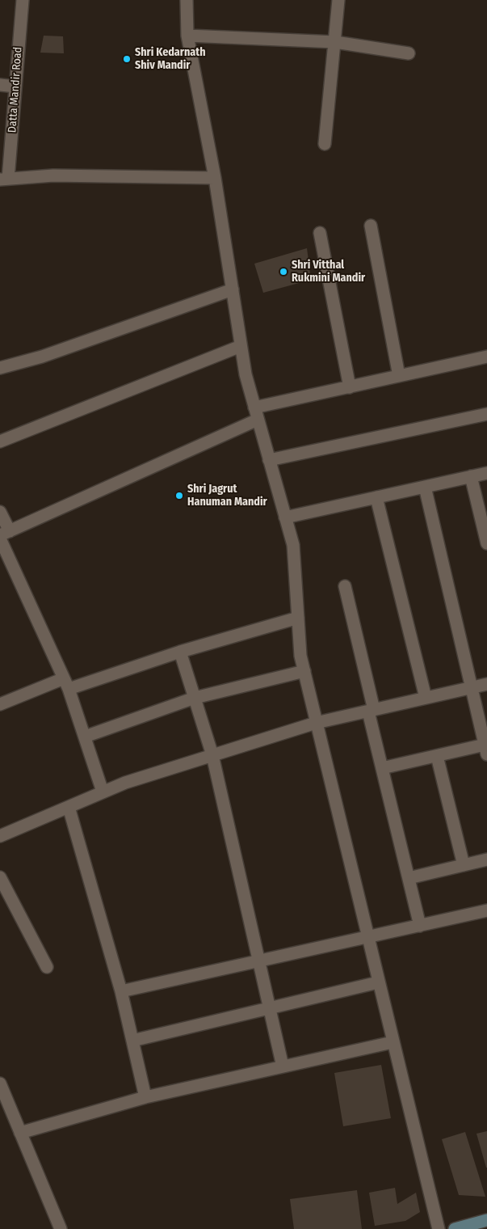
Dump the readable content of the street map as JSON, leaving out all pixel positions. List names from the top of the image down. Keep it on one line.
{"streets":{"street":["Datta Mandir Road"]},"places":["Shri Kedarnath Shiv Mandir","Shri Vitthal Rukmini Mandir","Shri Jagrut Hanuman Mandir"]}
